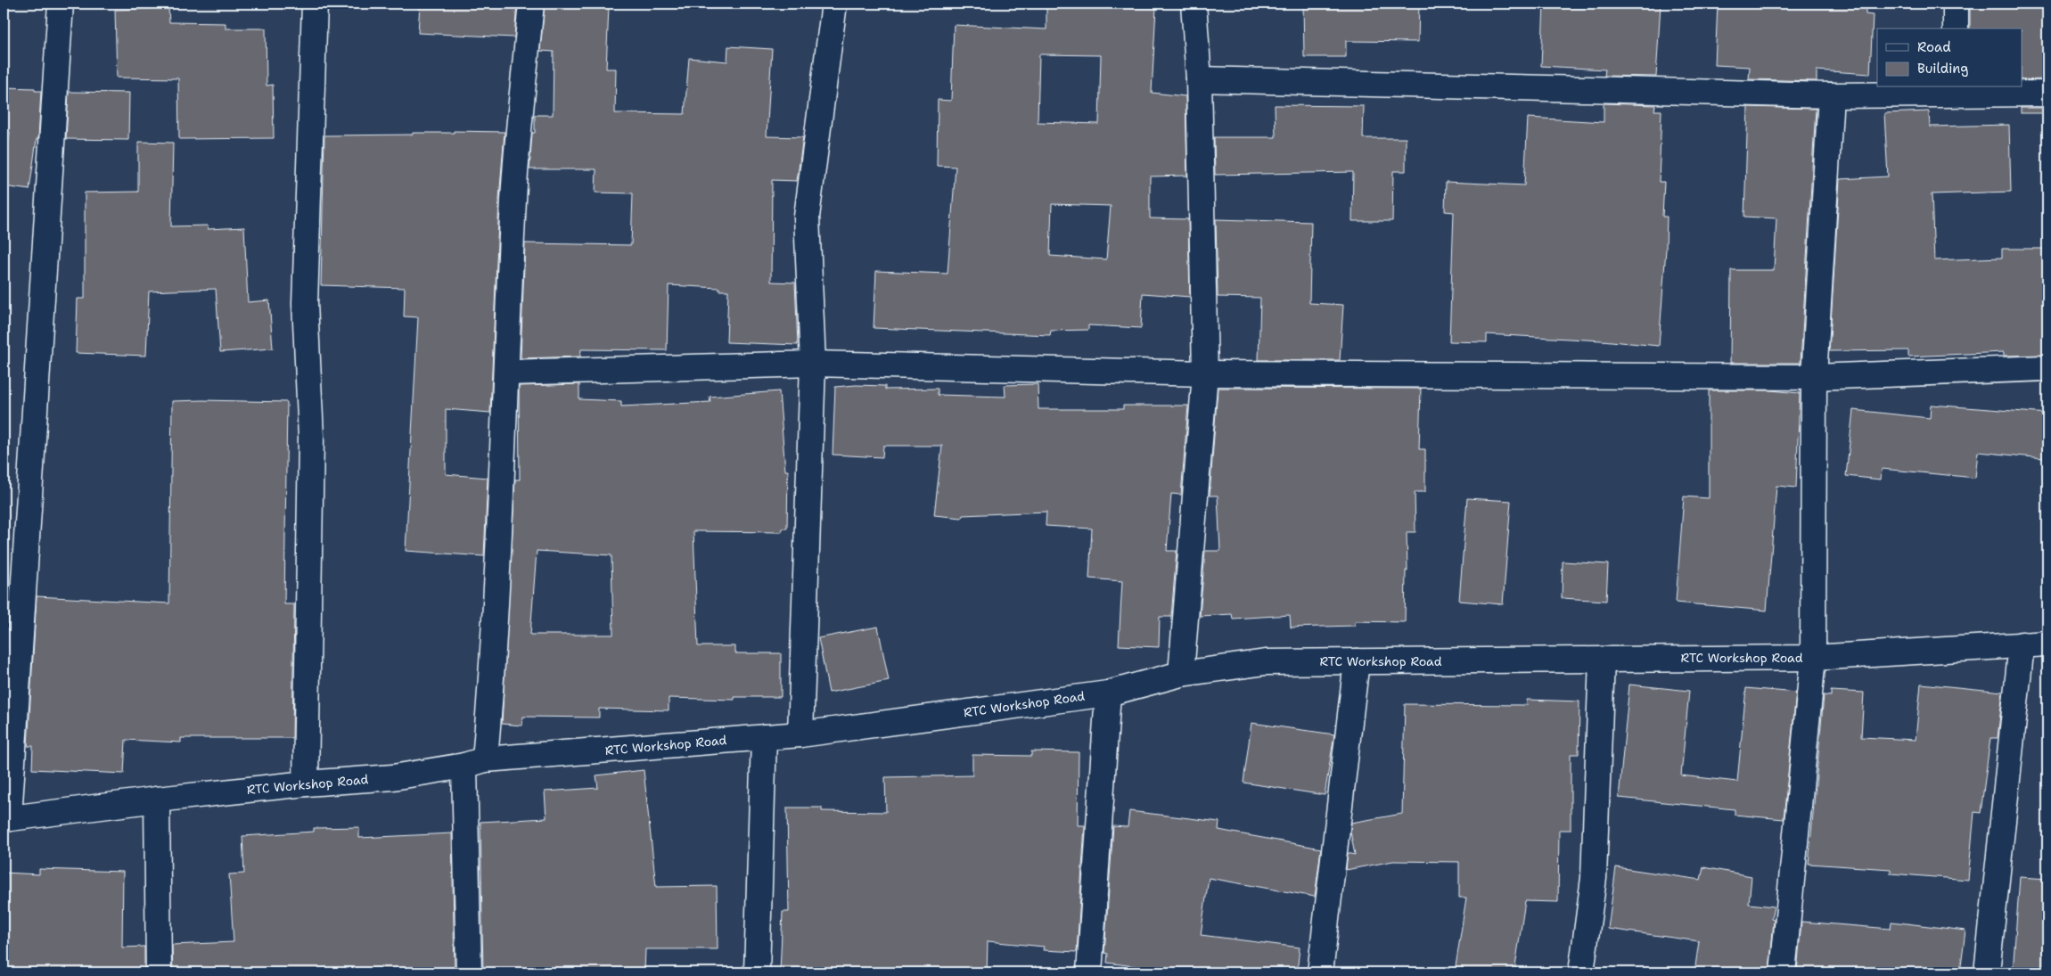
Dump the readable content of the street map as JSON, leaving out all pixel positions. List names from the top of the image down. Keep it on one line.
{"streets":{"street":["RTC Workshop Road"]},"legend":["Road","Building"]}
